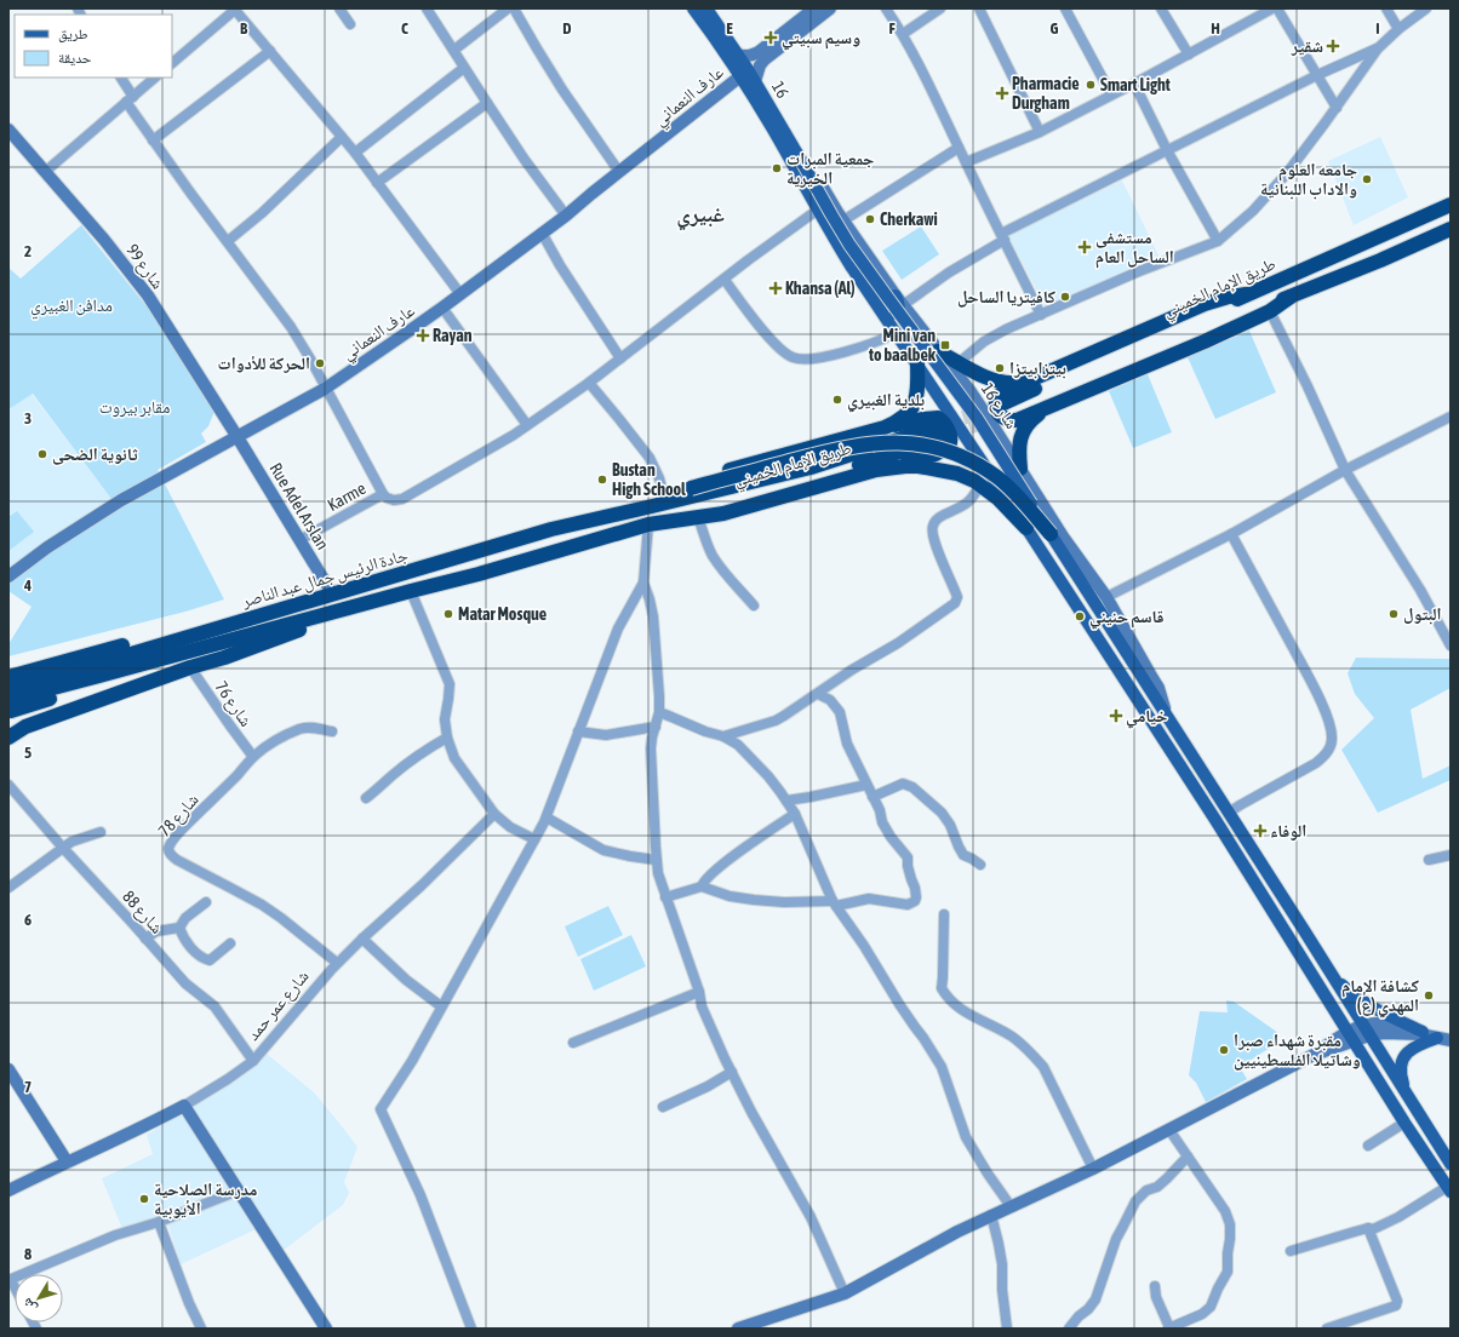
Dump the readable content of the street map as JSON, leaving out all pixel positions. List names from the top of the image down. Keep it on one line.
{"streets":{"highway":["طريق الإمام الخميني","جادة الرئيس جمال عبد الناصر"],"main road":["16","شارع 16"],"street":["عارف النعماني","شارع 99","Karme","Rue Adel Arslan","شارع 76","شارع 78","شارع 88","شارع عمر حمد"]},"crossings":[["16","عارف النعماني"],["16","شارع 16"],["عارف النعماني","شارع 99"],["عارف النعماني","Rue Adel Arslan"],["شارع 99","Rue Adel Arslan"],["طريق الإمام الخميني","جادة الرئيس جمال عبد الناصر"],["Karme","Rue Adel Arslan"],["Rue Adel Arslan","جادة الرئيس جمال عبد الناصر"],["شارع 76","شارع 78"],["شارع 78","شارع عمر حمد"],["شارع 88","شارع عمر حمد"]],"districts":["غبيري"],"parks":["مدافن الغبيري","مقابر بيروت"],"places":{"health":["وسيم سبيتي","شقير","Pharmacie Durgham","مستشفى الساحل العام","Khansa (Al)","Rayan","خيامي","الوفاء"],"other":["Smart Light","جمعية المبرات الخيرية","جامعه العلوم والاداب اللبنانية","Cherkawi","كافيتريا الساحل","الحركة للأدوات","بيتزابيتزا","بلدية الغبيري","ثانوية الضحى","Bustan High School","Matar Mosque","البتول","قاسم حنيني","كشافة الإمام المهدي (ع)","مقبرة شهداء صبرا وشاتيلا الفلسطينيين","مدرسة الصلاحية الأيوبية"],"transit":["Mini van to baalbek"]},"legend":["طريق","حديقة"],"north":"bottom left","grid":{"columns":["B","C","D","E","F","G","H","I"],"rows":["2","3","4","5","6","7","8"]}}
